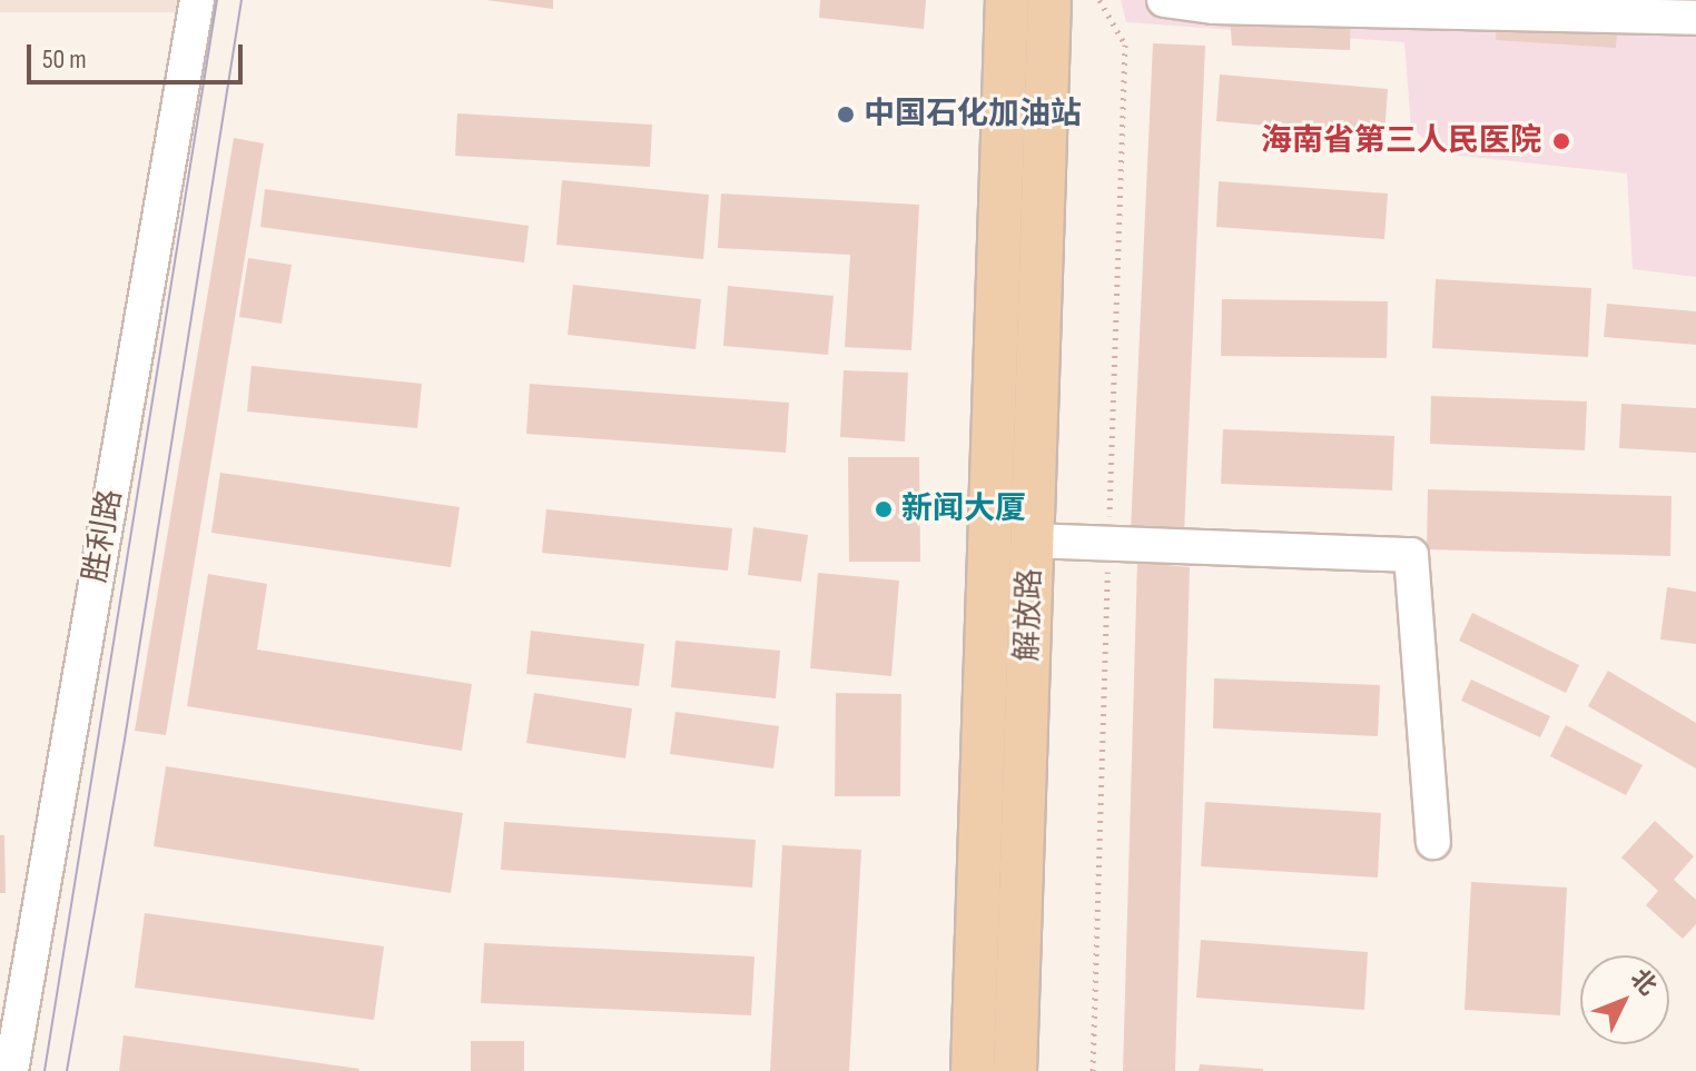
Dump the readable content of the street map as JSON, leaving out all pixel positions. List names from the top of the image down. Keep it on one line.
{"streets":{"main road":["解放路"],"street":["胜利路"]},"places":["中国石化加油站","海南省第三人民医院","新闻大厦"],"scale_bar":"50 m","north":"top right"}
